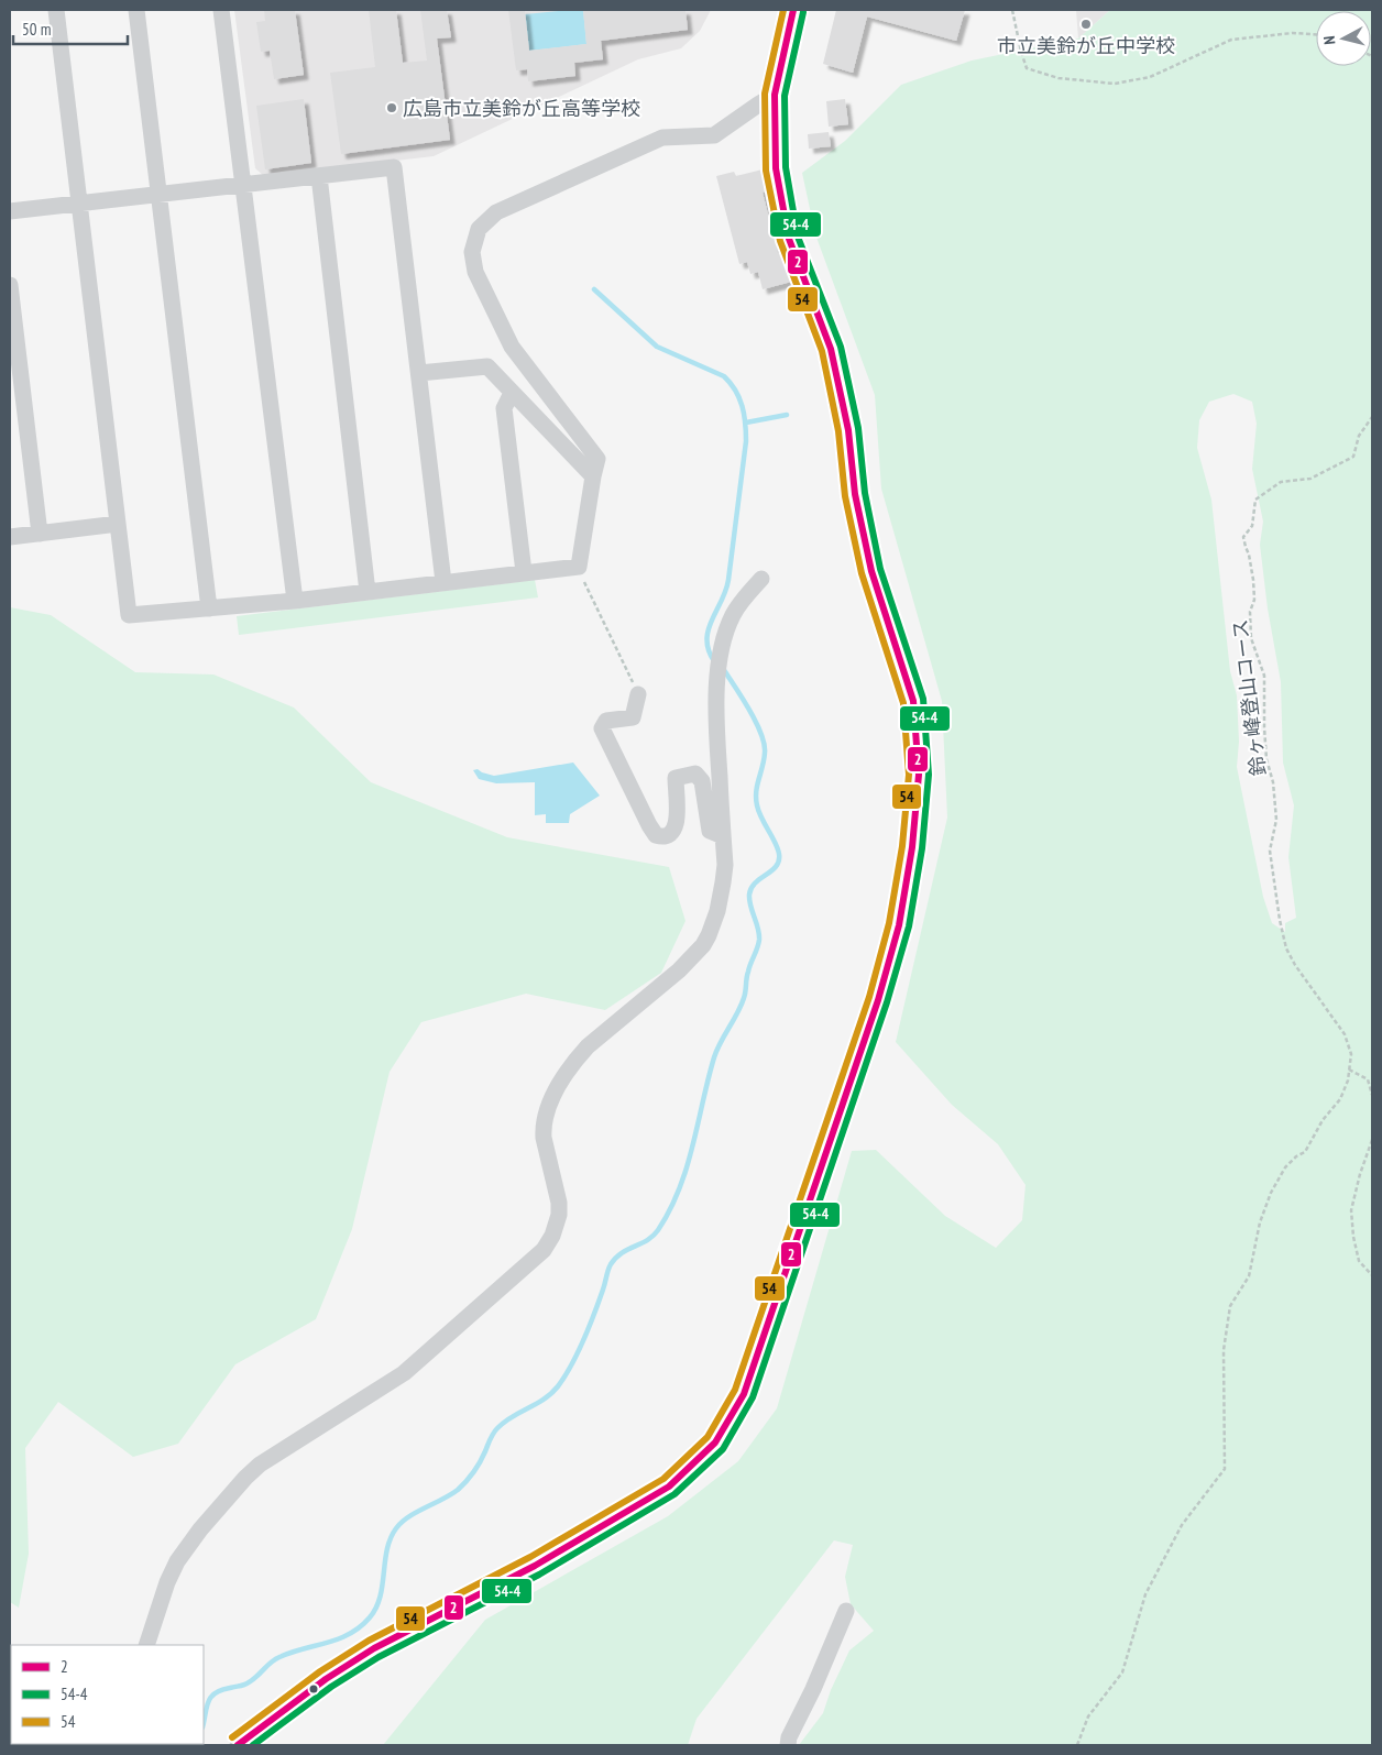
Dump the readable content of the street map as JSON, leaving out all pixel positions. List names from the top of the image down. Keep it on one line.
{"streets":{"path":["鈴ヶ峰登山コース"]},"places":["市立美鈴が丘中学校","広島市立美鈴が丘高等学校"],"lines":["transit line 2","transit line 54","transit line 54-4"],"legend":["2","54-4","54"],"scale_bar":"50 m","north":"left"}
